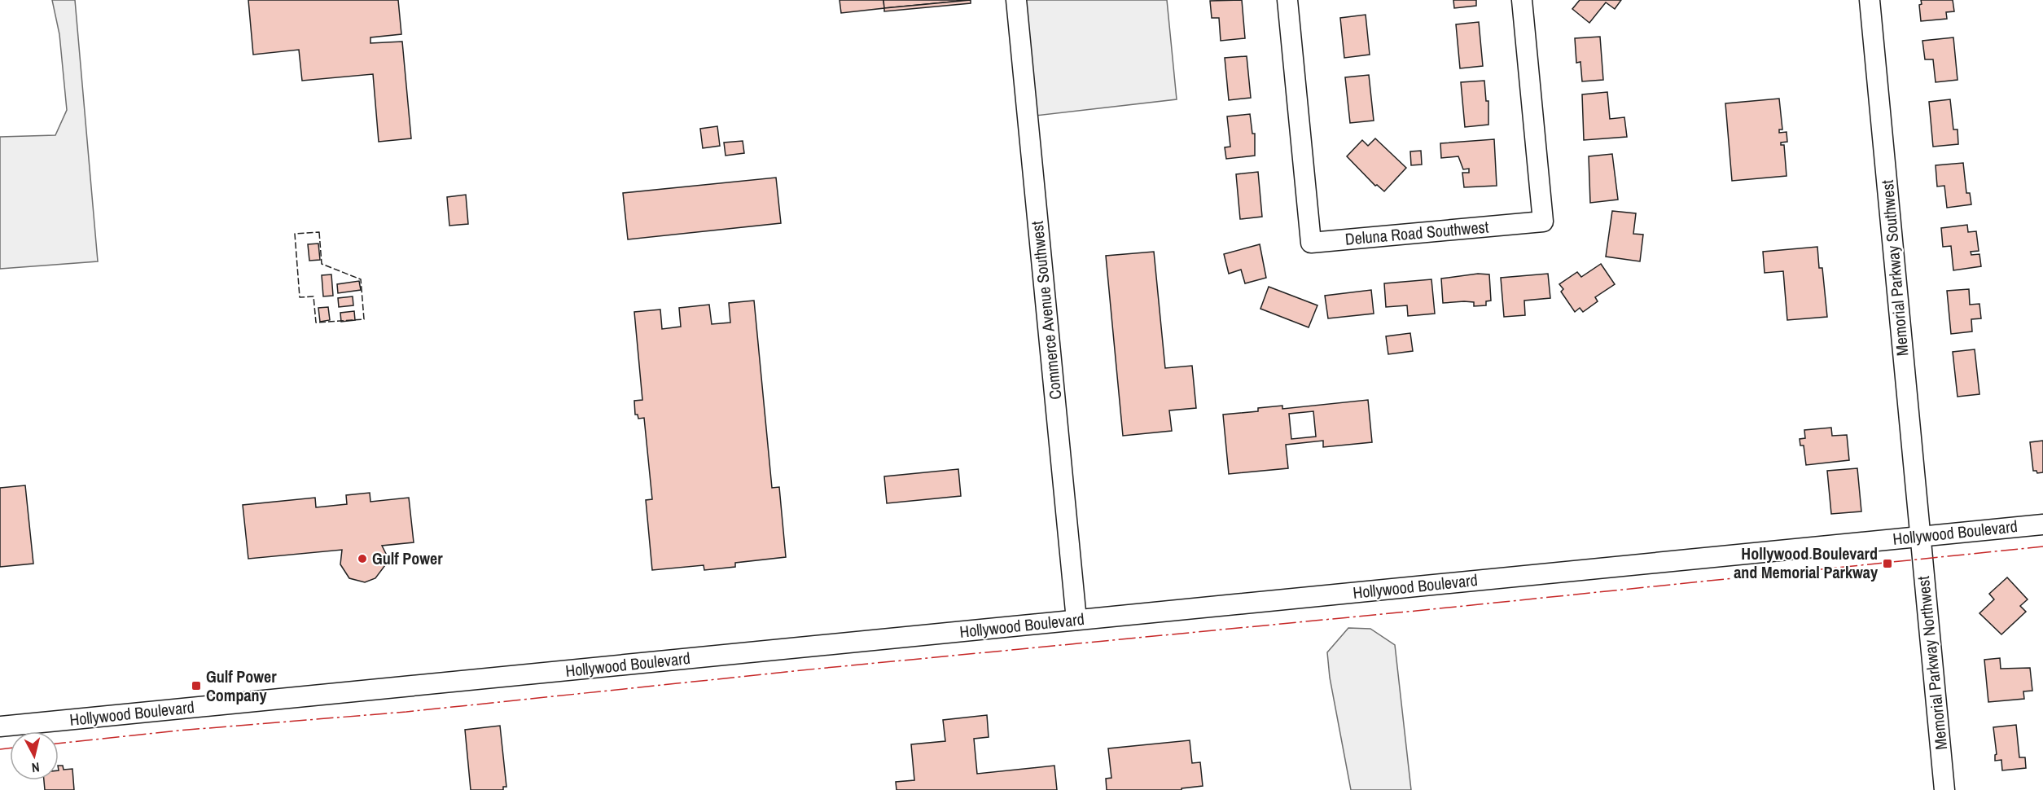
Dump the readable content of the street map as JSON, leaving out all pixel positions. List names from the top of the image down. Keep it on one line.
{"streets":{"street":["Deluna Road Southwest","Memorial Parkway Southwest","Commerce Avenue Southwest","Hollywood Boulevard","Memorial Parkway Northwest"]},"crossings":[["Memorial Parkway Southwest","Hollywood Boulevard"],["Memorial Parkway Southwest","Memorial Parkway Northwest"],["Commerce Avenue Southwest","Hollywood Boulevard"],["Hollywood Boulevard","Memorial Parkway Northwest"]],"places":{"other":["Gulf Power"],"transit":["Hollywood Boulevard and Memorial Parkway","Gulf Power Company"]},"north":"bottom"}
